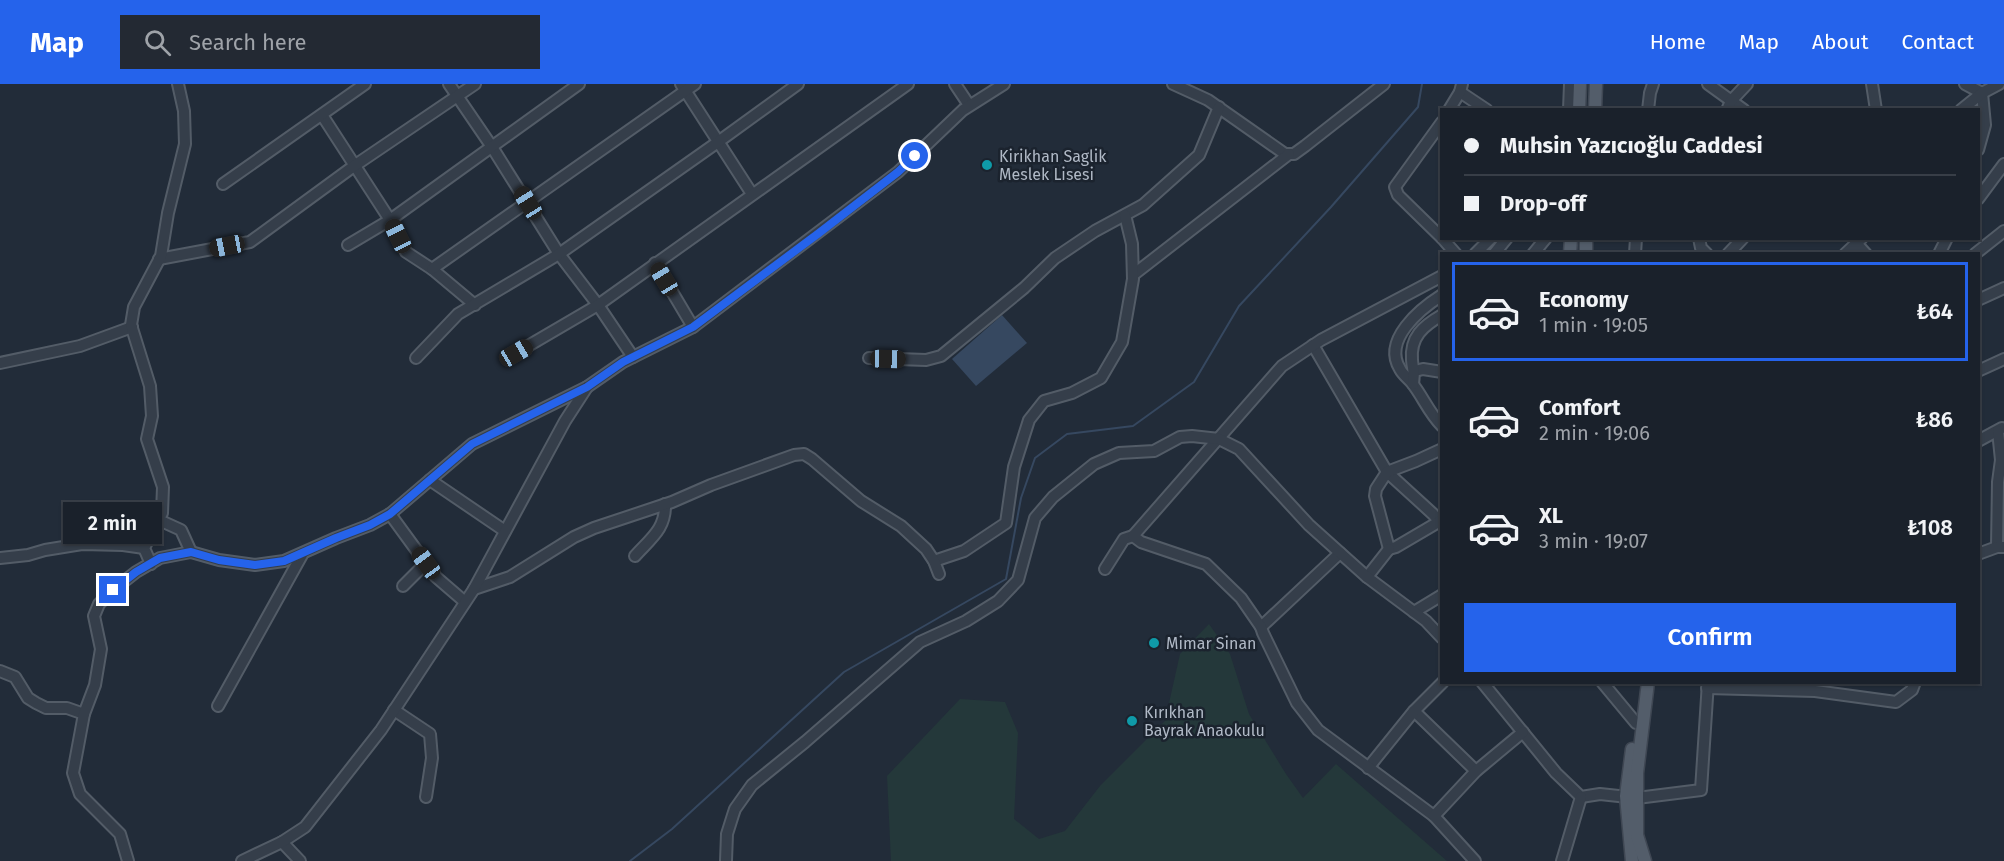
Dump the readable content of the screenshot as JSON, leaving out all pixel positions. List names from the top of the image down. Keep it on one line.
{"places":["Kirikhan Saglik Meslek Lisesi","Mimar Sinan","Kırıkhan Bayrak Anaokulu"],"page":{"header":"Map","search":"Search here","nav":["Home","Map","About","Contact"],"banner":["Muhsin Yazıcıoğlu Caddesi","Drop-off"],"list":[{"name":"Economy","note":"1 min · 19:05","value":"₺64"},{"name":"Comfort","note":"2 min · 19:06","value":"₺86"},{"name":"XL","note":"3 min · 19:07","value":"₺108"}],"bubble":"2 min","buttons":"Confirm"}}
